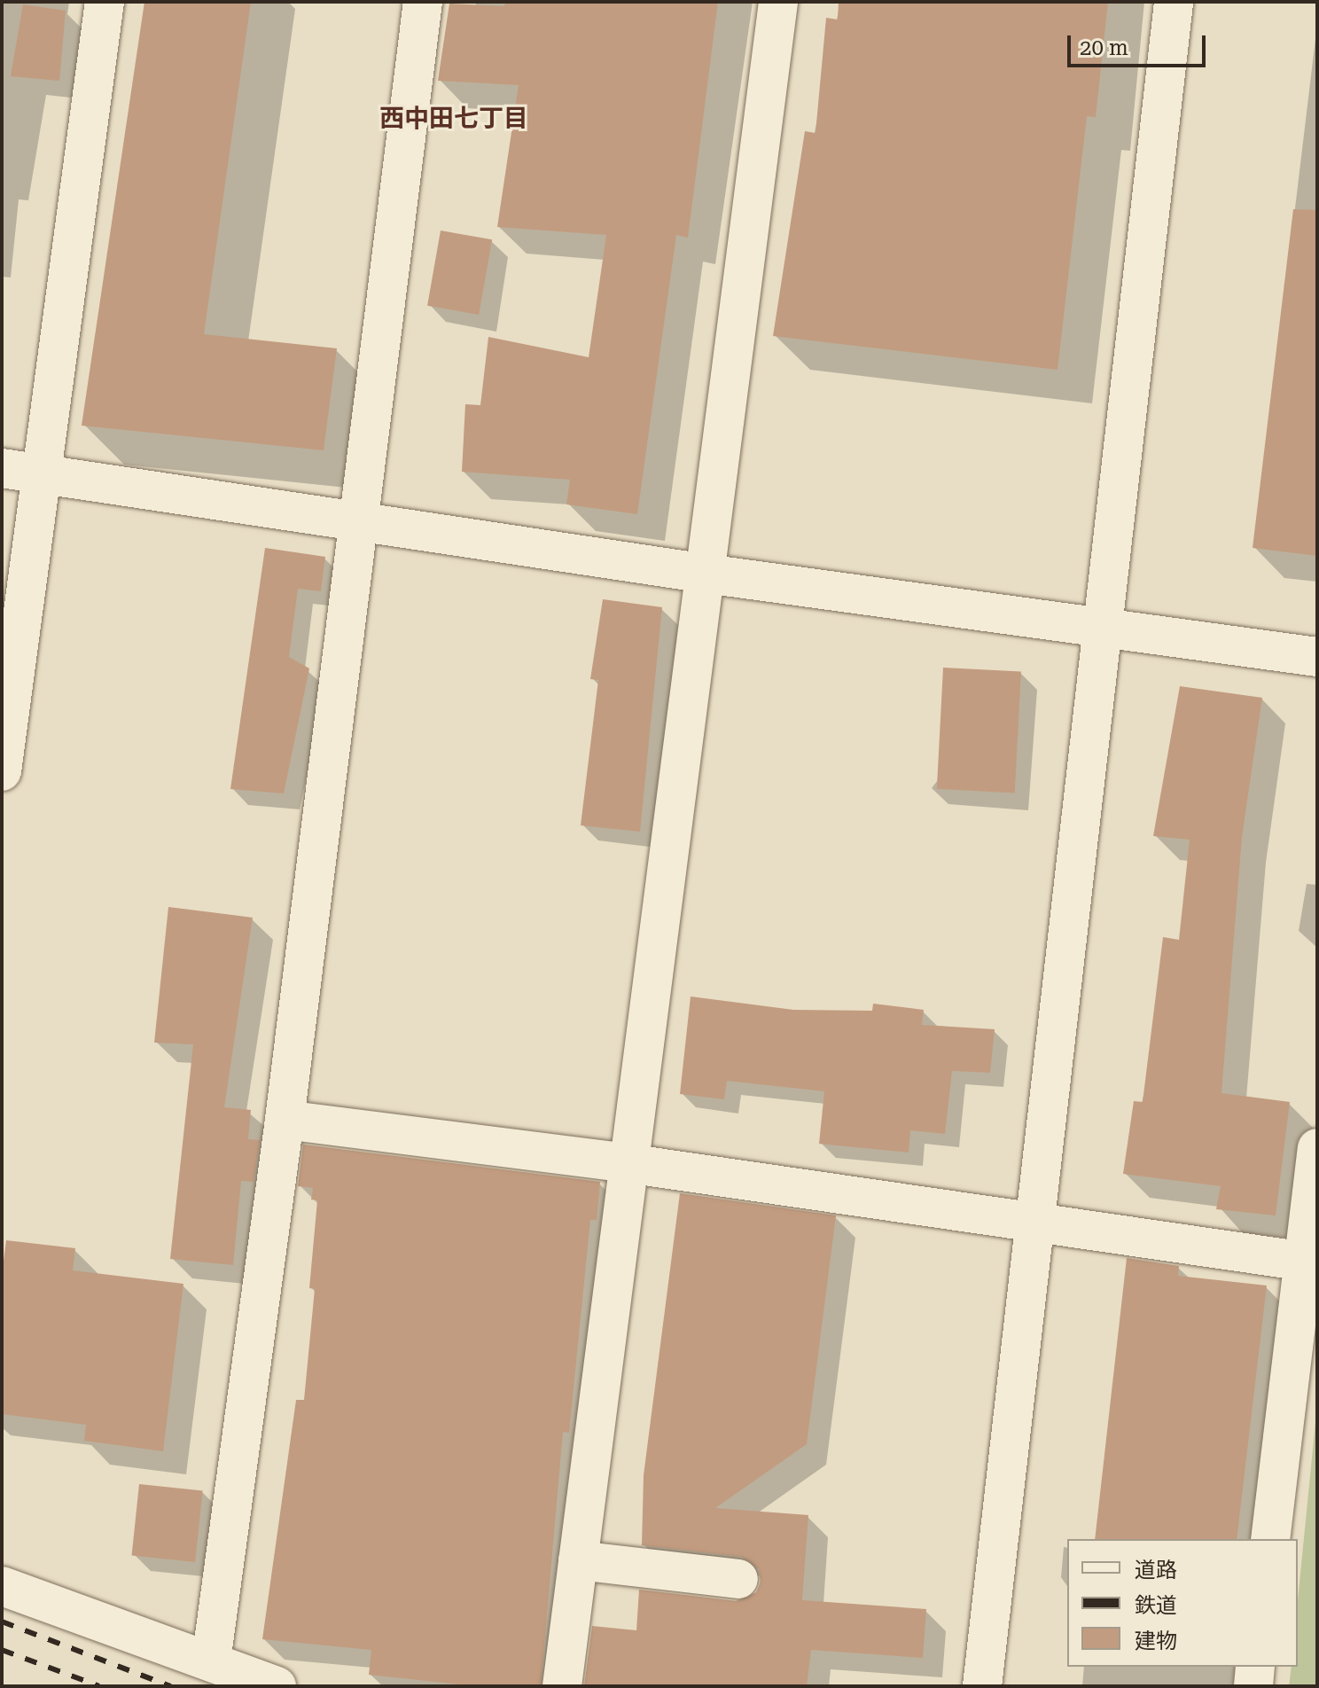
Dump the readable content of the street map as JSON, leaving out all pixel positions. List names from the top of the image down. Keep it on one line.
{"districts":["西中田七丁目"],"legend":["道路","鉄道","建物"],"scale_bar":"20 m"}
